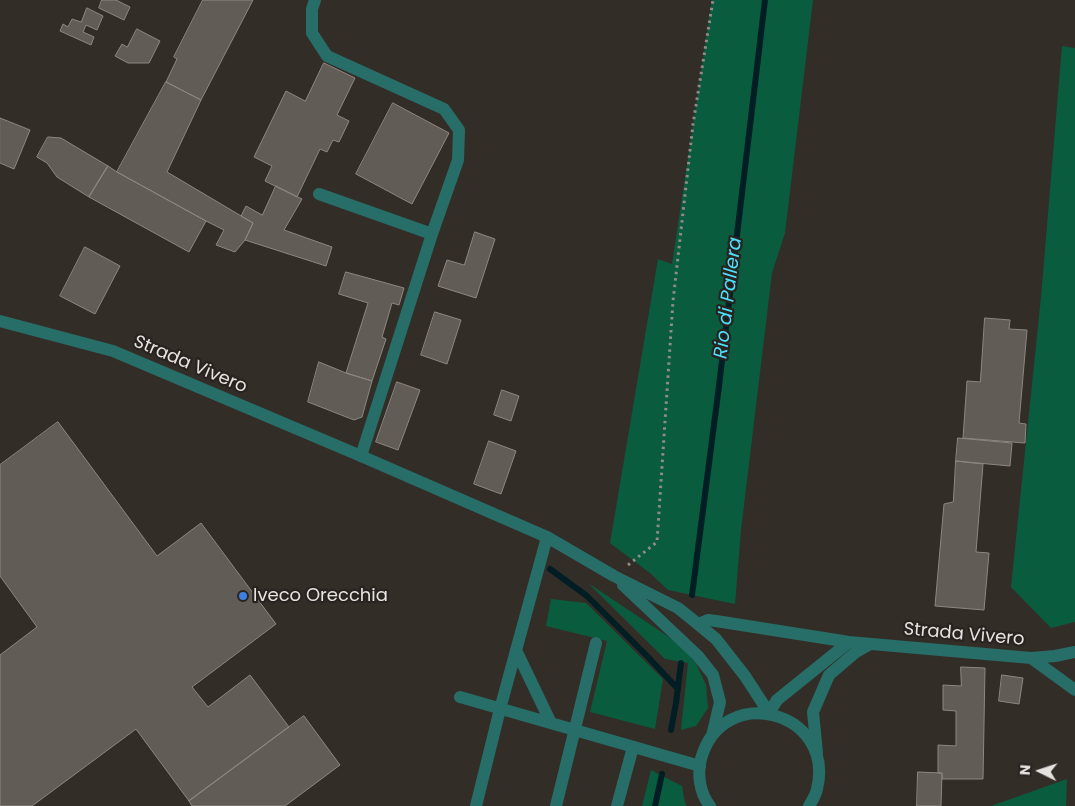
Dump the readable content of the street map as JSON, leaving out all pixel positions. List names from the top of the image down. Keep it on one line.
{"streets":{"street":["Strada Vivero"]},"water":["Rio di Pallera"],"places":["Iveco Orecchia"],"north":"left"}
